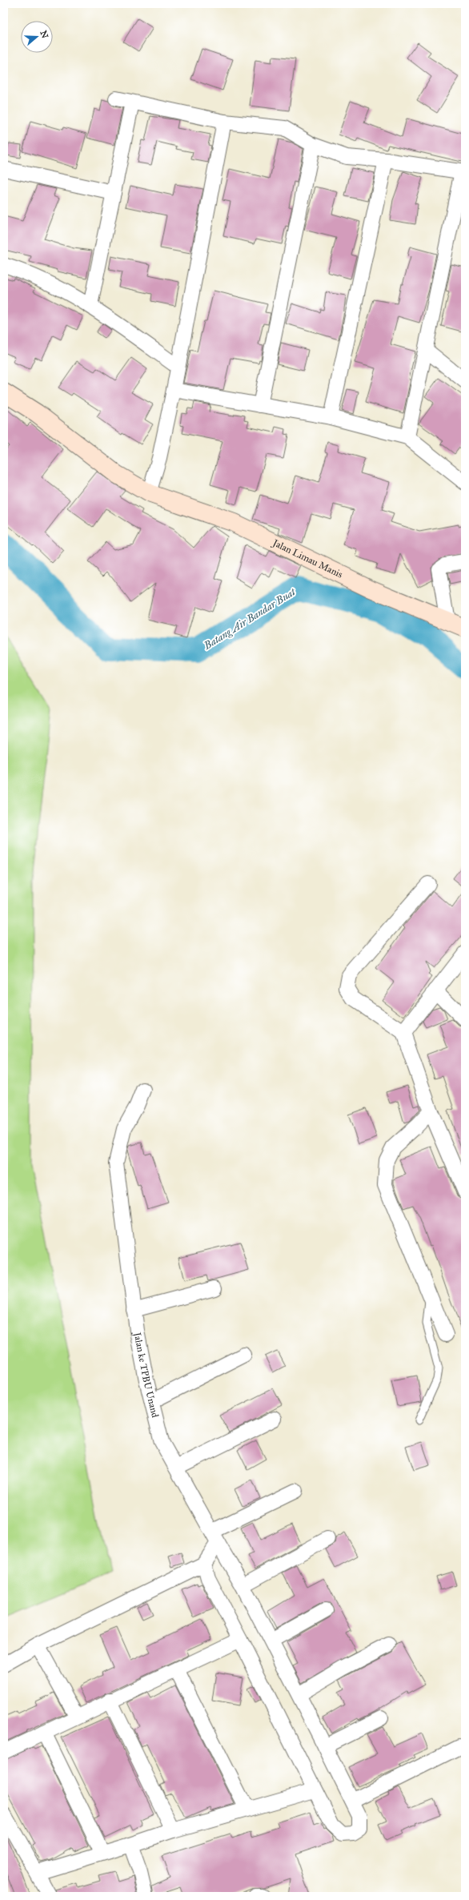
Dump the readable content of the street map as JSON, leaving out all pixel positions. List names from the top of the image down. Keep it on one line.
{"streets":{"street":["Jalan Limau Manis","Jalan ke TPBU Unand"]},"water":["Batang Air Bandar Buat"],"north":"right"}
